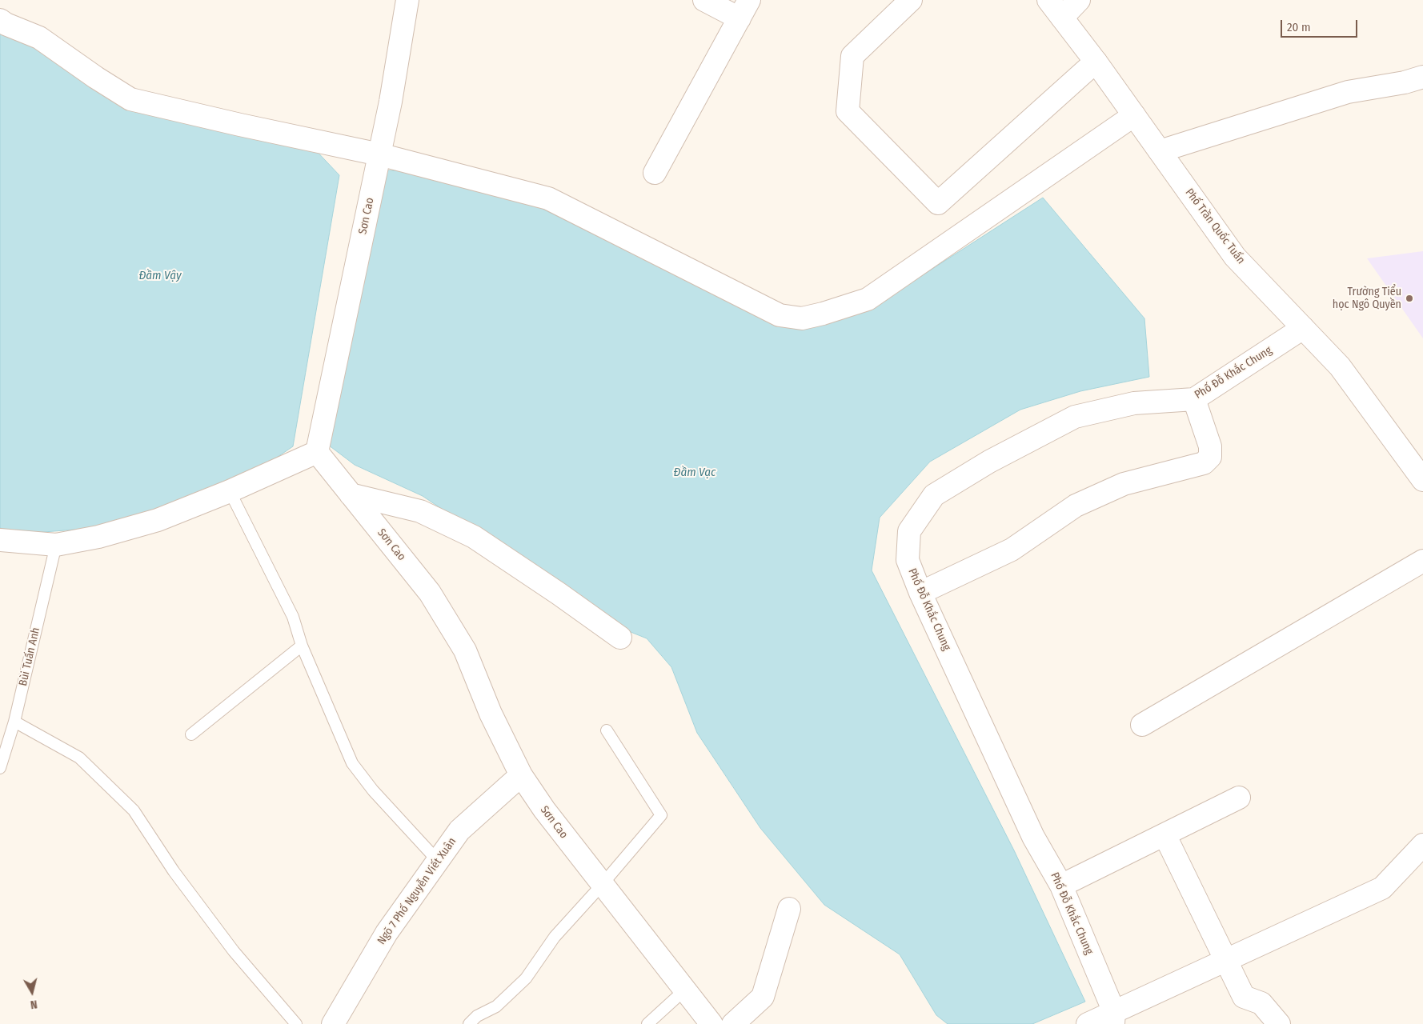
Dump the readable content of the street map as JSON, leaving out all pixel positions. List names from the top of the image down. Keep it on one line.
{"streets":{"street":["Sơn Cao","Phố Trần Quốc Tuấn","Phố Đỗ Khắc Chung","Ngõ 7 Phố Nguyễn Viết Xuân"],"lane":["Bùi Tuấn Anh"]},"crossings":[["Sơn Cao","Ngõ 7 Phố Nguyễn Viết Xuân"],["Phố Trần Quốc Tuấn","Phố Đỗ Khắc Chung"]],"water":["Đầm Vậy","Đầm Vạc"],"places":["Trường Tiểu học Ngô Quyền"],"scale_bar":"20 m","north":"bottom"}
